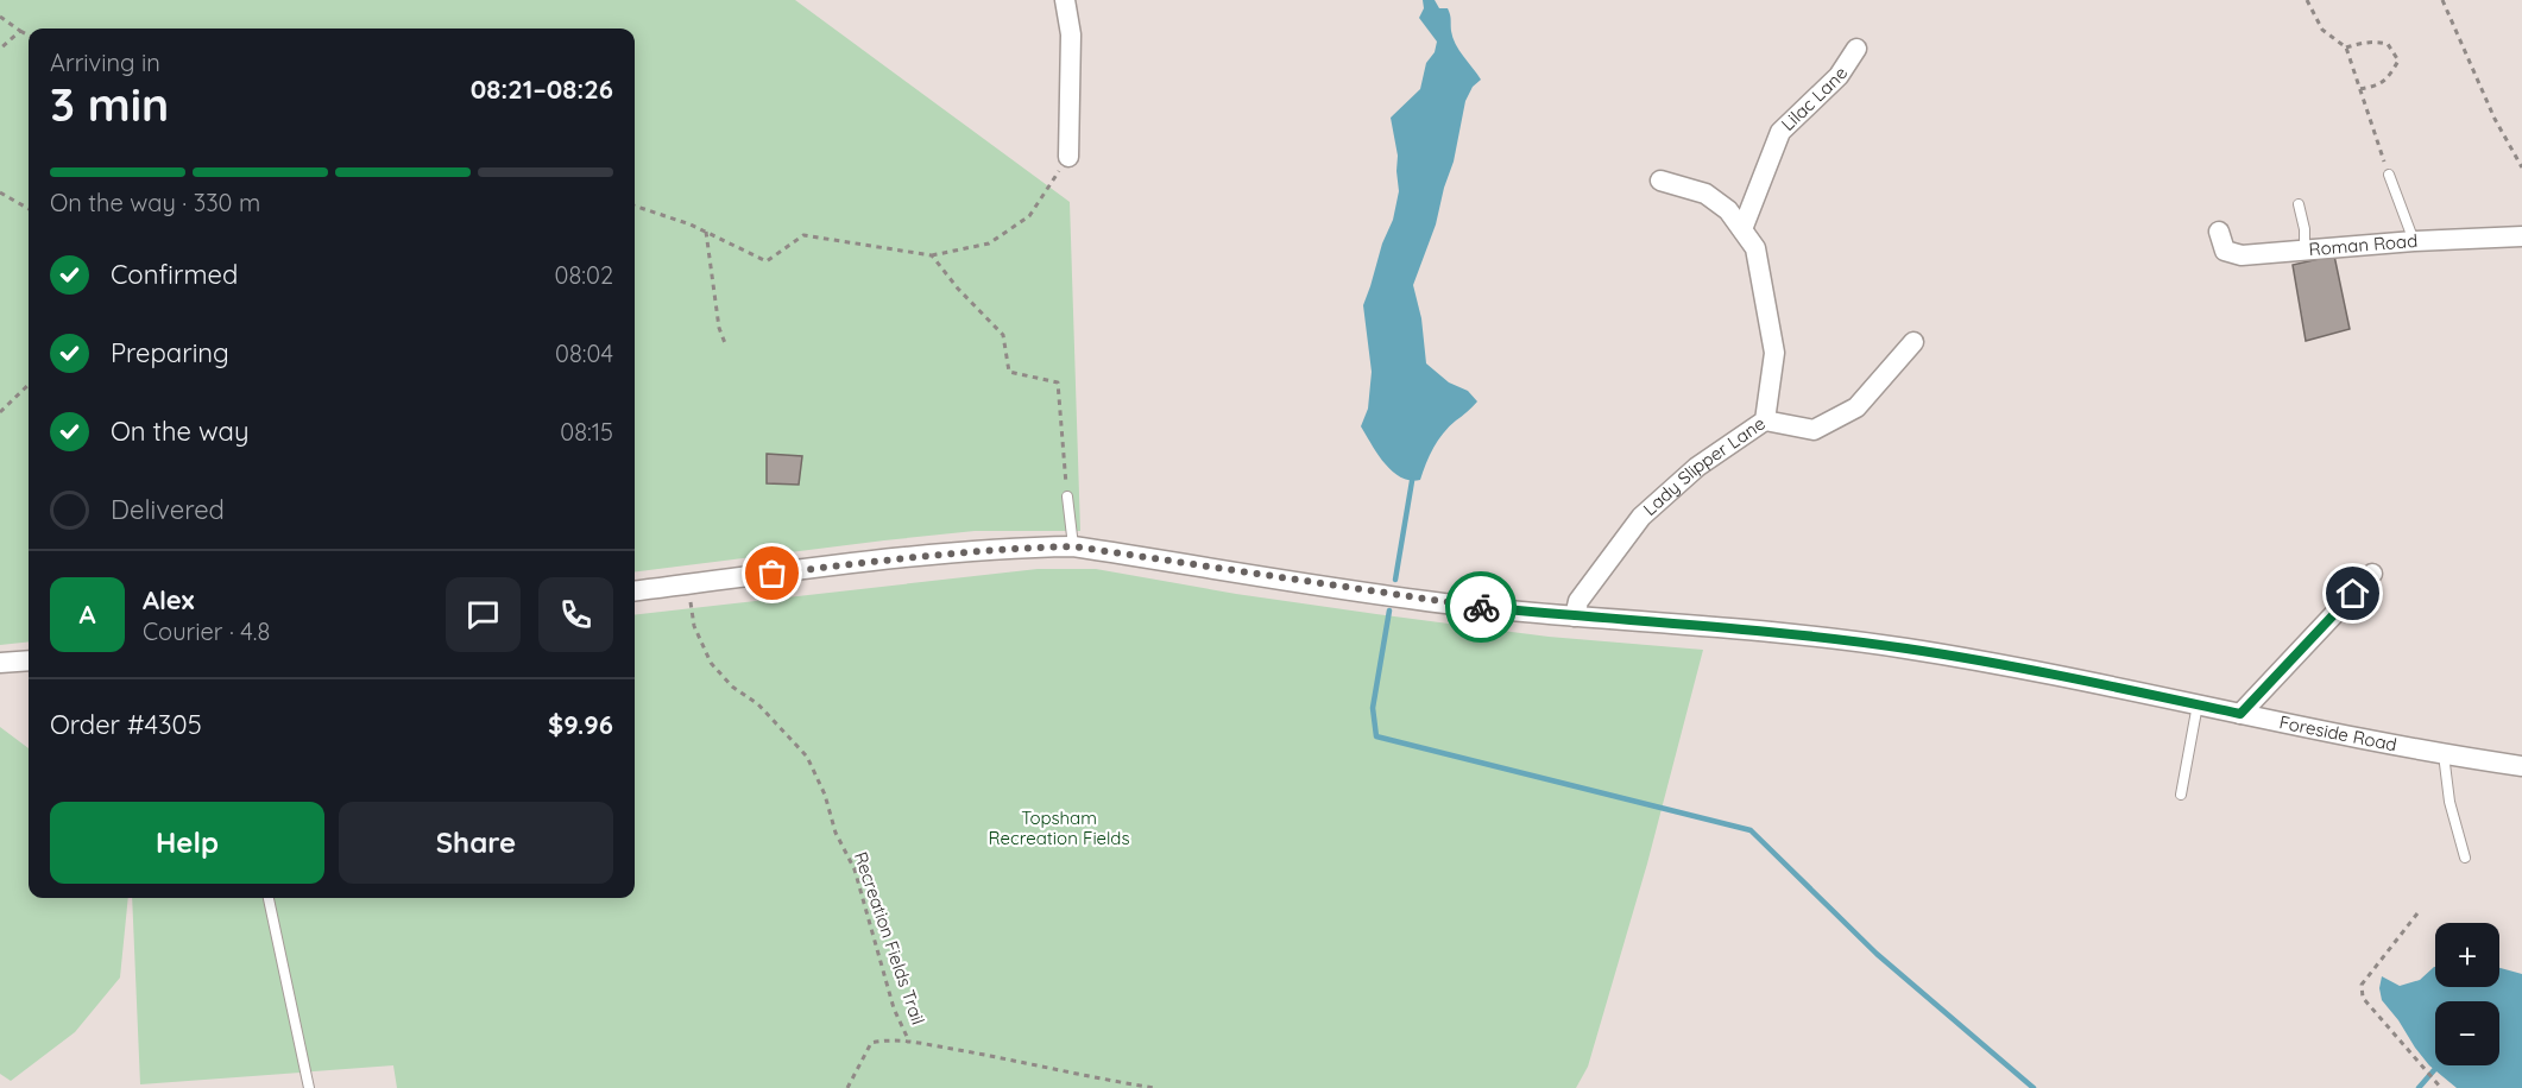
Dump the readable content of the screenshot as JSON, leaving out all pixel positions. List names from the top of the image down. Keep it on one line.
{"streets":{"street":["Lilac Lane","Roman Road","Lady Slipper Lane","Foreside Road"],"path":["Recreation Fields Trail"]},"crossings":[["Lilac Lane","Lady Slipper Lane"],["Lady Slipper Lane","Foreside Road"]],"parks":["Topsham Recreation Fields"],"page":{"heading":["3 min","Arriving in","08:21–08:26"],"panel":["Alex","Courier · 4.8","Order #4305","$9.96"],"bar":"On the way · 330 m","list":[["Confirmed","08:02"],["Preparing","08:04"],["On the way","08:15"],"Delivered"],"round":"A","buttons":["Help","Share"],"map_buttons":["+","−"]}}
